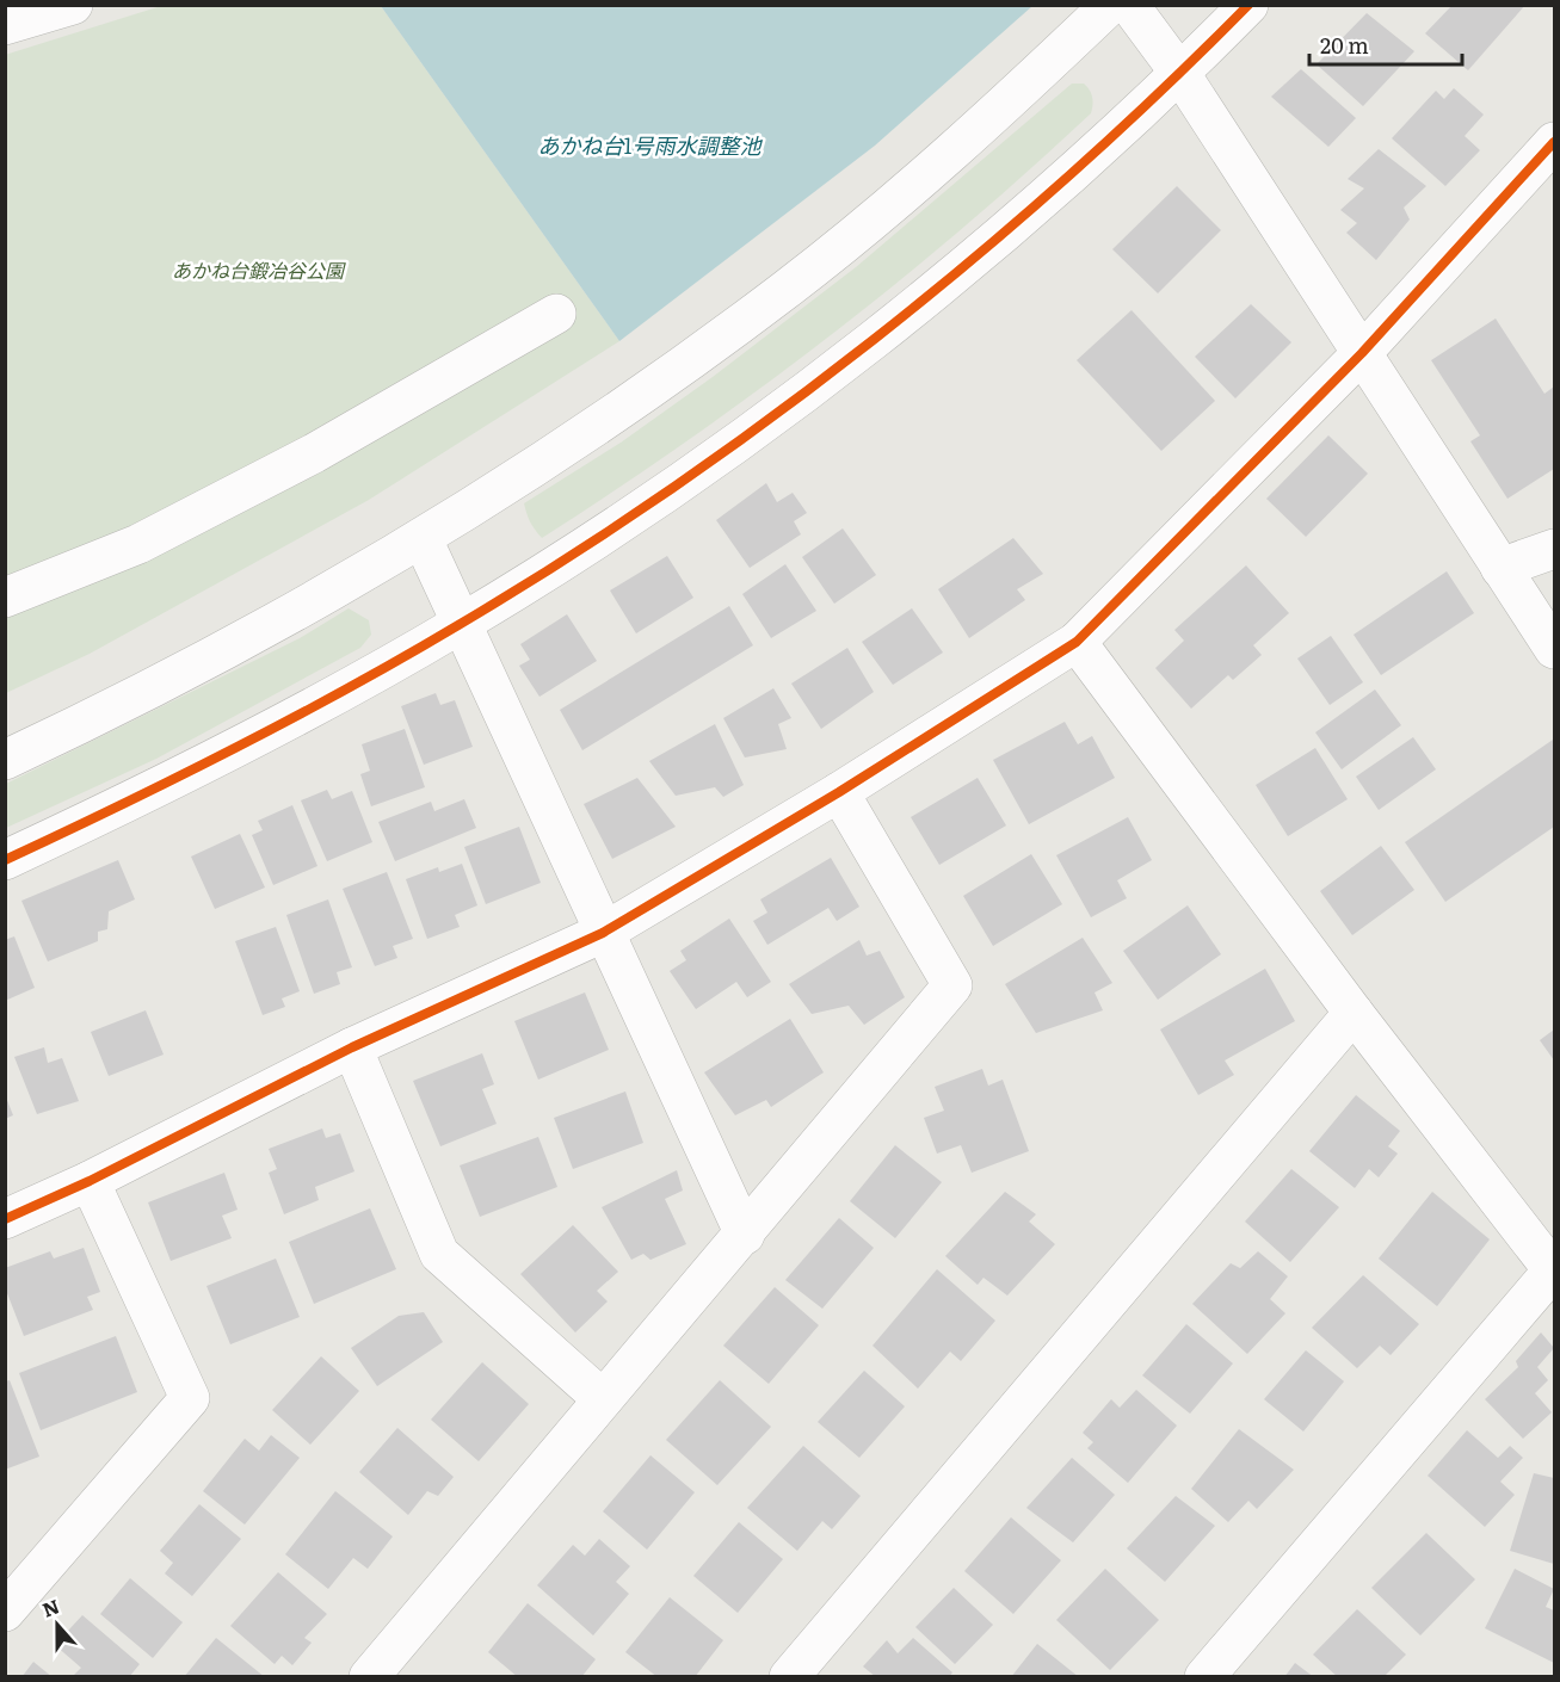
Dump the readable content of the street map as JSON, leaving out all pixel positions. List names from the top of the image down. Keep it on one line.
{"water":["あかね台1号雨水調整池"],"parks":["あかね台鍛冶谷公園"],"scale_bar":"20 m","north":"top"}
